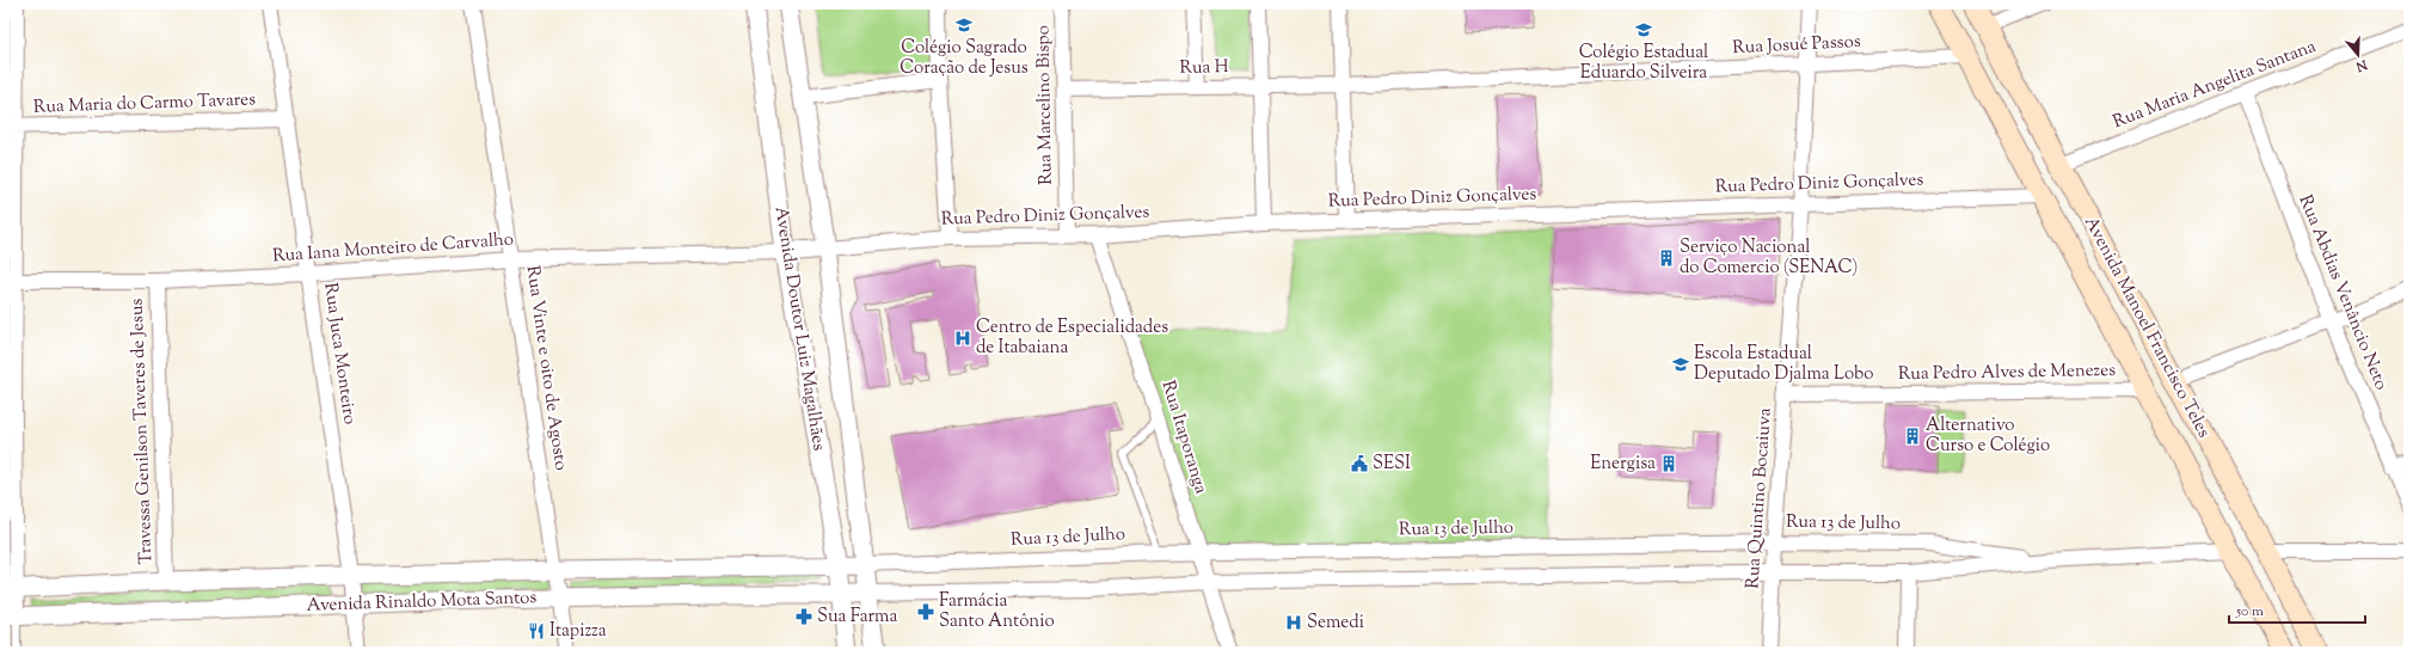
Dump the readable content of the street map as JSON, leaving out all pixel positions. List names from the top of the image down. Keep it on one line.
{"streets":{"main road":["Avenida Manoel Francisco Teles"],"street":["Rua Josué Passos","Rua H","Rua Maria Angelita Santana","Rua Maria do Carmo Tavares","Rua Marcelino Bispo","Rua Pedro Diniz Gonçalves","Rua Iana Monteiro de Carvalho","Rua Abdias Venâncio Neto","Avenida Doutor Luiz Magalhães","Rua Juca Monteiro","Rua Vinte e oito de Agosto","Rua Pedro Alves de Menezes","Travessa Genilson Taveres de Jesus","Rua Itaporanga","Rua Quintino Bocaiuva","Rua 13 de Julho","Avenida Rinaldo Mota Santos"]},"crossings":[["Rua Josué Passos","Rua H"],["Rua Josué Passos","Avenida Manoel Francisco Teles"],["Rua Josué Passos","Rua Quintino Bocaiuva"],["Rua H","Rua Marcelino Bispo"],["Rua Maria Angelita Santana","Rua Abdias Venâncio Neto"],["Rua Maria Angelita Santana","Avenida Manoel Francisco Teles"],["Rua Maria do Carmo Tavares","Rua Juca Monteiro"],["Rua Marcelino Bispo","Rua Pedro Diniz Gonçalves"],["Rua Pedro Diniz Gonçalves","Avenida Manoel Francisco Teles"],["Rua Pedro Diniz Gonçalves","Avenida Doutor Luiz Magalhães"],["Rua Pedro Diniz Gonçalves","Rua Itaporanga"],["Rua Pedro Diniz Gonçalves","Rua Quintino Bocaiuva"],["Rua Iana Monteiro de Carvalho","Avenida Doutor Luiz Magalhães"],["Rua Iana Monteiro de Carvalho","Rua Juca Monteiro"],["Rua Iana Monteiro de Carvalho","Rua Vinte e oito de Agosto"],["Rua Iana Monteiro de Carvalho","Travessa Genilson Taveres de Jesus"],["Avenida Manoel Francisco Teles","Rua Pedro Alves de Menezes"],["Avenida Manoel Francisco Teles","Rua 13 de Julho"],["Avenida Doutor Luiz Magalhães","Rua 13 de Julho"],["Avenida Doutor Luiz Magalhães","Avenida Rinaldo Mota Santos"],["Rua Juca Monteiro","Avenida Rinaldo Mota Santos"],["Rua Vinte e oito de Agosto","Avenida Rinaldo Mota Santos"],["Rua Pedro Alves de Menezes","Rua Quintino Bocaiuva"],["Travessa Genilson Taveres de Jesus","Avenida Rinaldo Mota Santos"],["Rua Itaporanga","Rua 13 de Julho"],["Rua Quintino Bocaiuva","Rua 13 de Julho"],["Rua 13 de Julho","Avenida Rinaldo Mota Santos"]],"places":{"school or university":["Colégio Sagrado Coração de Jesus","Colégio Estadual Eduardo Silveira","Escola Estadual Deputado Djalma Lobo"],"building":["Serviço Nacional do Comercio (SENAC)","Alternativo Curso e Colégio","Energisa"],"hospital":["Centro de Especialidades de Itabaiana","Semedi"],"public building":["SESI"],"pharmacy":["Farmácia Santo Antônio","Sua Farma"],"restaurant":["Itapizza"]},"scale_bar":"50 m","north":"bottom"}
